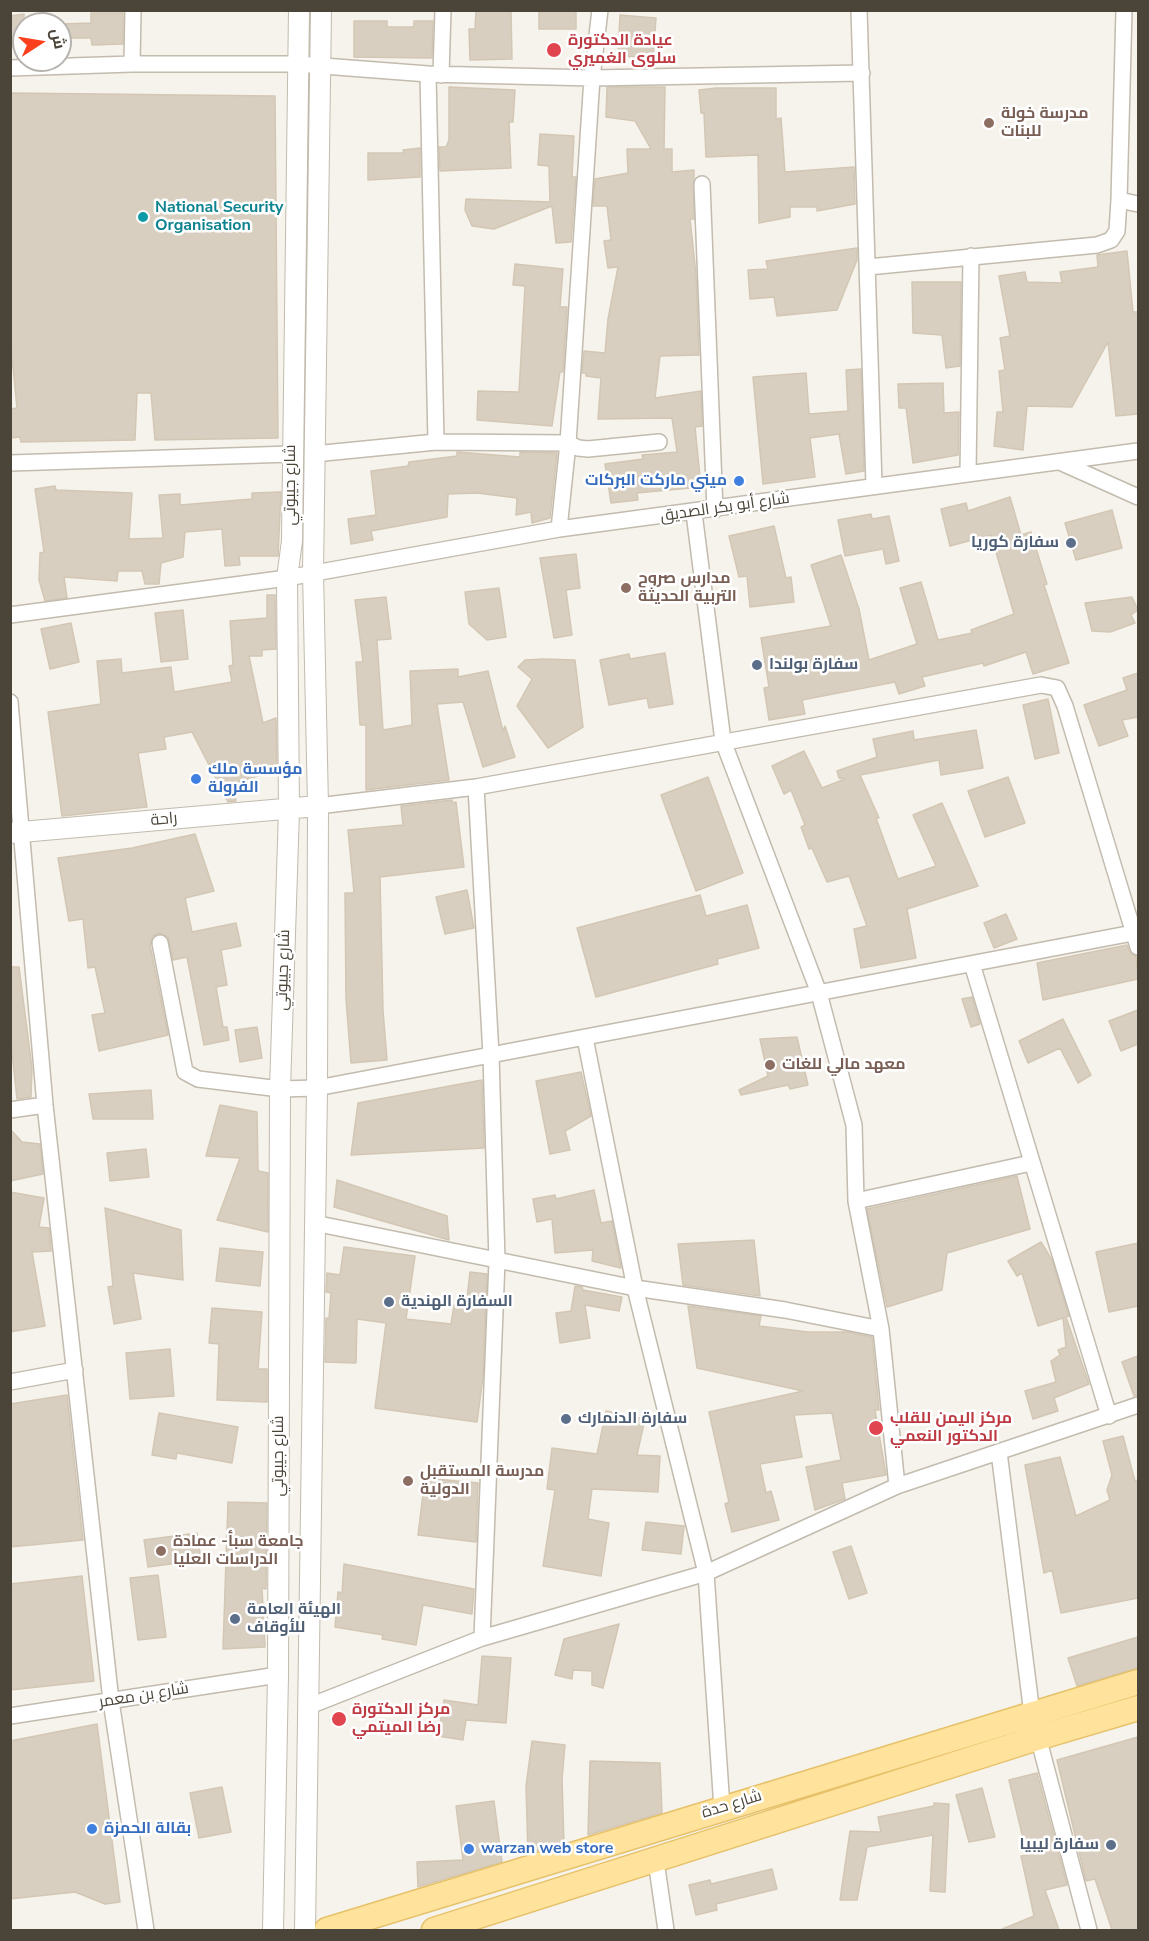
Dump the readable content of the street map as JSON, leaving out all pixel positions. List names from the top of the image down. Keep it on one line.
{"streets":{"main road":["شارع حدة"],"street":["شارع جيبوتي","شارع أبو بكر الصديق","راحة","شارع بن معمر"]},"crossings":[["شارع جيبوتي","شارع أبو بكر الصديق"],["شارع جيبوتي","راحة"],["شارع جيبوتي","شارع بن معمر"]],"places":["عيادة الدكتورة سلوى الغميري","مدرسة خولة للبنات","National Security Organisation","ميني ماركت البركات","سفارة كوريا","مدارس صروح التربية الحديثة","سفارة بولندا","مؤسسة ملك الفرولة","معهد مالي للغات","السفارة الهندية","سفارة الدنمارك","مركز اليمن للقلب الدكتور النعمي","مدرسة المستقبل الدولية","جامعة سبأ- عمادة الدراسات العليا","الهيئة العامة للأوقاف","مركز الدكتورة رضا الميتمي","بقالة الحمزة","سفارة ليبيا","warzan web store"],"north":"right"}
